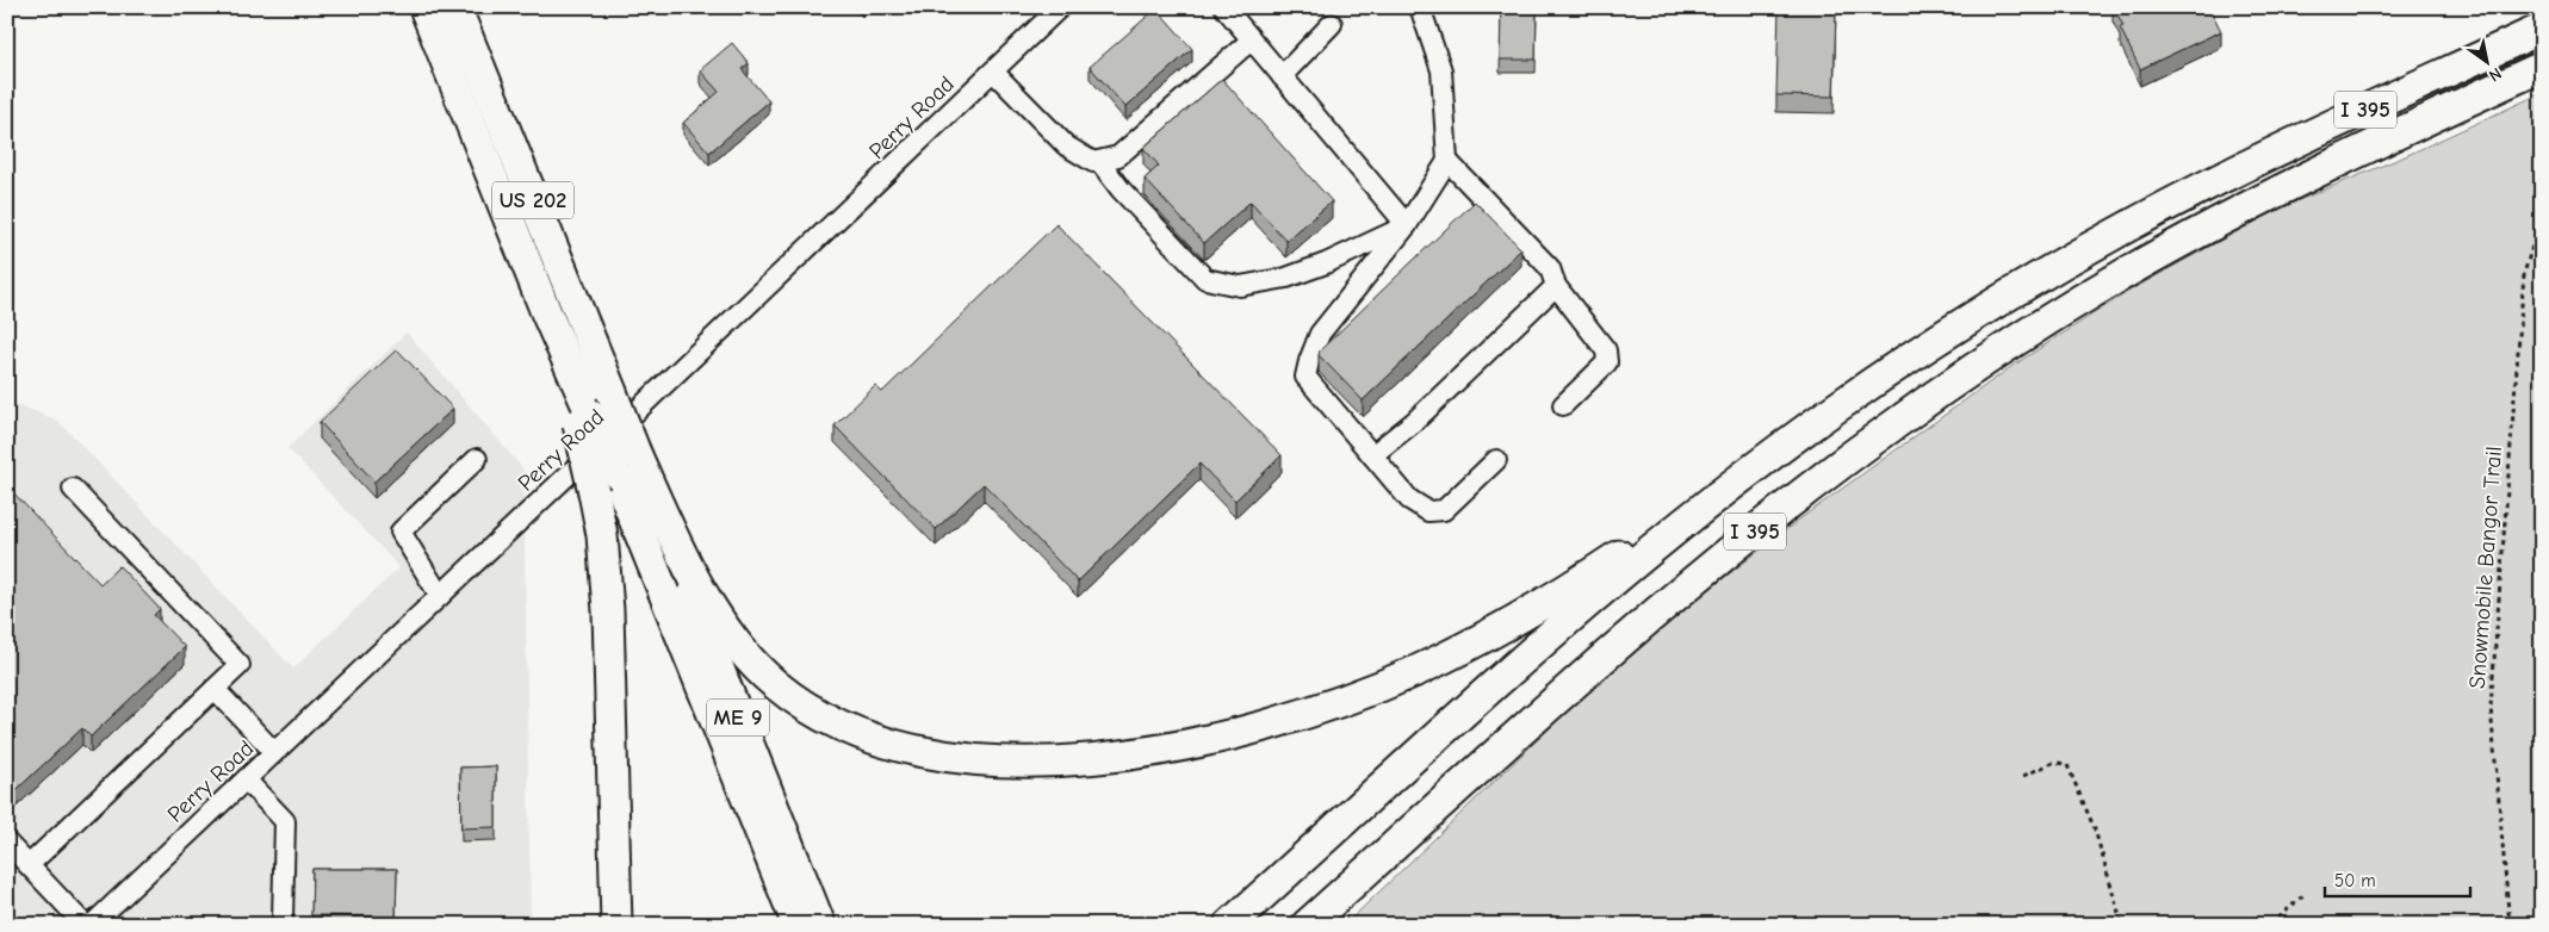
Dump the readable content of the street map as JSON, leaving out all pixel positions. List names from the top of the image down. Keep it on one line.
{"streets":{"highway":["I 395","US 202","ME 9"],"street":["Perry Road"],"path":["Snowmobile Bangor Trail"]},"crossings":[["US 202","ME 9"]],"scale_bar":"50 m","north":"bottom right"}
